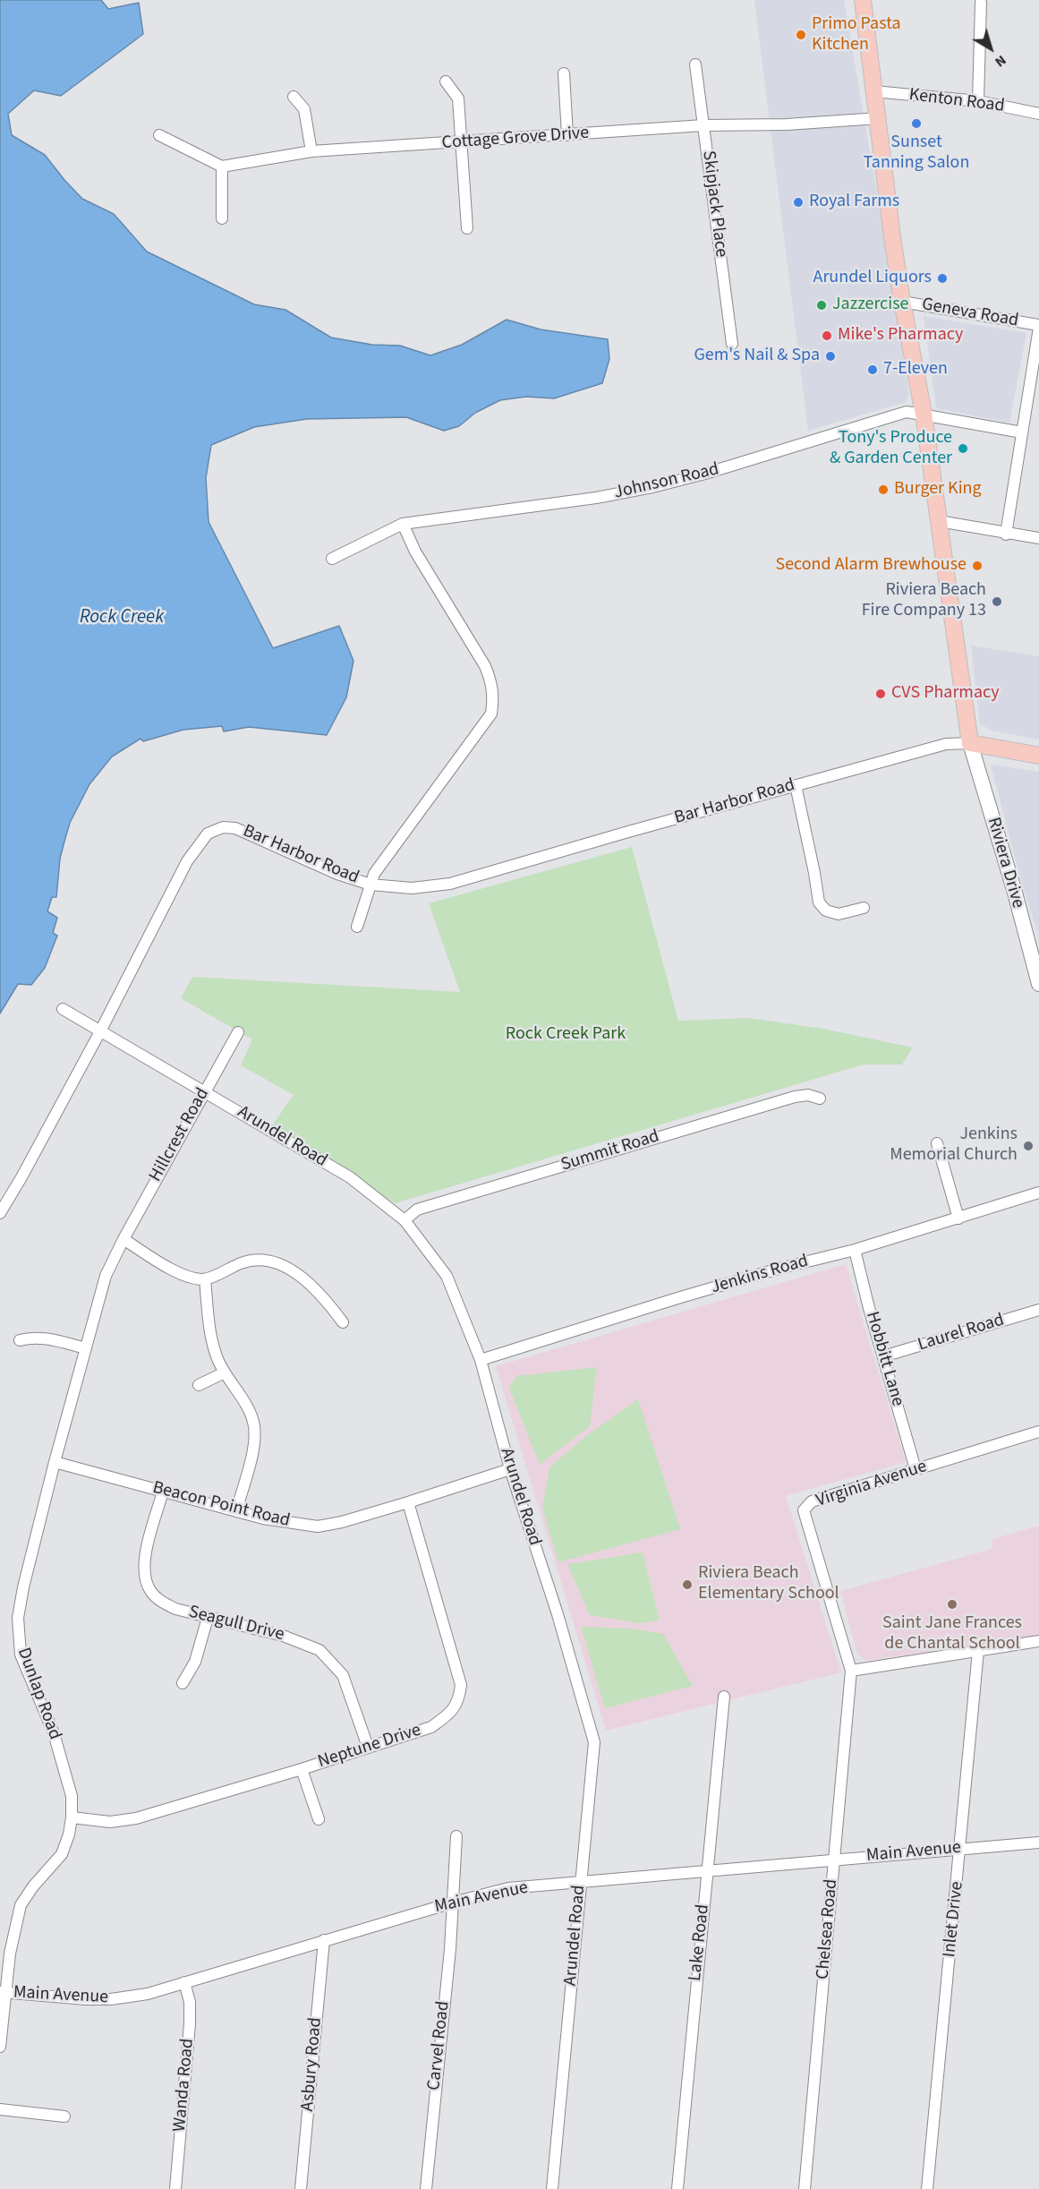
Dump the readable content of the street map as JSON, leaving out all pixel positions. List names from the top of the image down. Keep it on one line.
{"streets":{"street":["Kenton Road","Cottage Grove Drive","Skipjack Place","Geneva Road","Johnson Road","Bar Harbor Road","Riviera Drive","Hillcrest Road","Arundel Road","Summit Road","Jenkins Road","Laurel Road","Hobbitt Lane","Virginia Avenue","Beacon Point Road","Seagull Drive","Dunlap Road","Neptune Drive","Main Avenue","Inlet Drive","Chelsea Road","Lake Road","Carvel Road","Asbury Road","Wanda Road"]},"crossings":[["Cottage Grove Drive","Skipjack Place"],["Bar Harbor Road","Riviera Drive"],["Bar Harbor Road","Arundel Road"],["Hillcrest Road","Arundel Road"],["Hillcrest Road","Dunlap Road"],["Arundel Road","Summit Road"],["Arundel Road","Jenkins Road"],["Arundel Road","Beacon Point Road"],["Arundel Road","Main Avenue"],["Jenkins Road","Hobbitt Lane"],["Laurel Road","Hobbitt Lane"],["Hobbitt Lane","Virginia Avenue"],["Virginia Avenue","Chelsea Road"],["Beacon Point Road","Seagull Drive"],["Beacon Point Road","Dunlap Road"],["Beacon Point Road","Neptune Drive"],["Seagull Drive","Neptune Drive"],["Dunlap Road","Neptune Drive"],["Dunlap Road","Main Avenue"],["Main Avenue","Inlet Drive"],["Main Avenue","Chelsea Road"],["Main Avenue","Lake Road"],["Main Avenue","Carvel Road"],["Main Avenue","Asbury Road"],["Main Avenue","Wanda Road"]],"water":["Rock Creek"],"parks":["Rock Creek Park"],"places":["Primo Pasta Kitchen","Sunset Tanning Salon","Royal Farms","Arundel Liquors","Jazzercise","Mike's Pharmacy","Gem's Nail & Spa","7-Eleven","Tony's Produce & Garden Center","Burger King","Second Alarm Brewhouse","Riviera Beach Fire Company 13","CVS Pharmacy","Jenkins Memorial Church","Riviera Beach Elementary School","Saint Jane Frances de Chantal School"],"north":"bottom right"}
